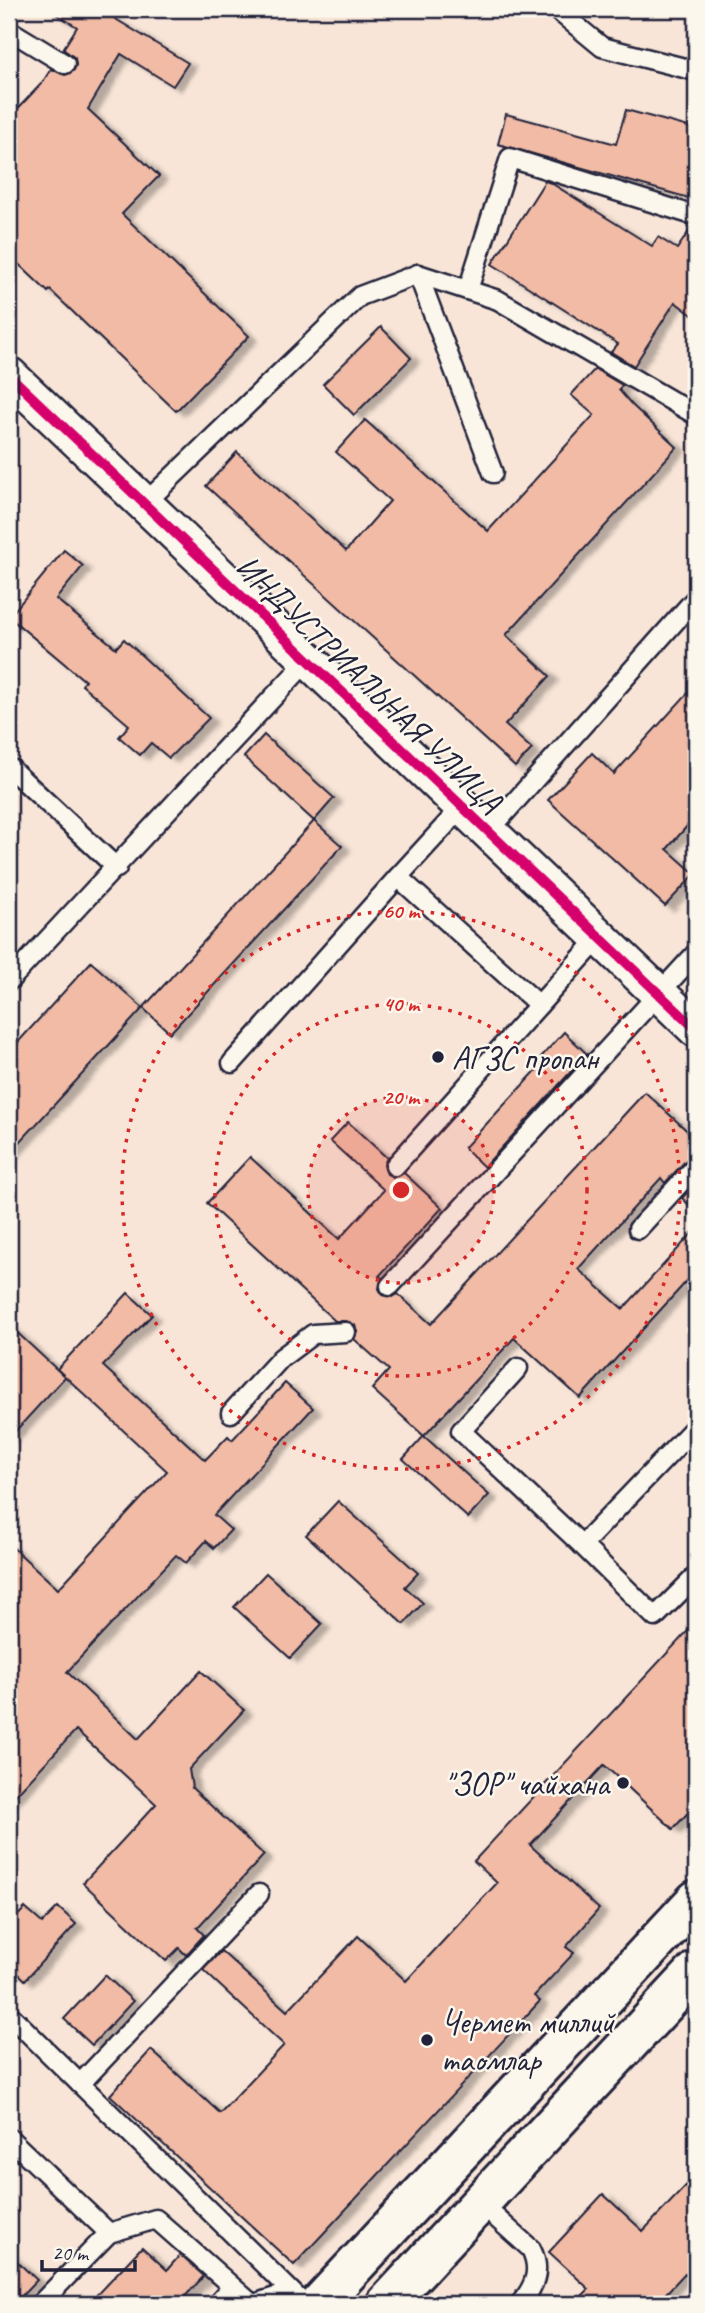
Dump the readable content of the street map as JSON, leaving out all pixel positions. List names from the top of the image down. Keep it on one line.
{"streets":{"street":["ИНДУСТРИАЛЬНАЯ УЛИЦА"]},"places":["АГЗС пропан","\"ЗОР\" чайхана","Чермет миллий таомлар"],"scale_bar":"20 m","rings":["60 m","40 m","20 m"]}
